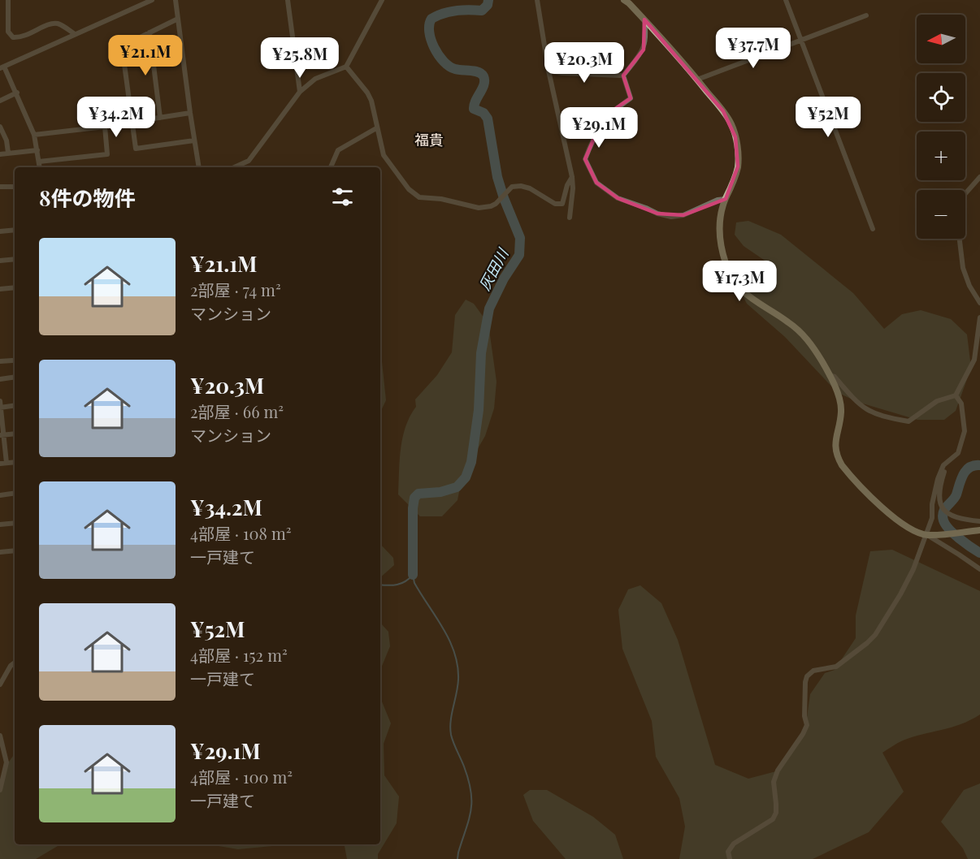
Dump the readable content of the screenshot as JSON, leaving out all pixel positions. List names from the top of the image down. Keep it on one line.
{"districts":["福貴"],"water":["灰田川"],"north":"left","page":{"map_buttons":["+","−"],"price":["¥37.7M","¥21.1M","¥25.8M","¥20.3M","¥34.2M","¥52M","¥29.1M","¥17.3M"],"heading":"8件の物件","list":[{"name":"¥21.1M","note":"2部屋 · 74 m² · マンション"},{"name":"¥20.3M","note":"2部屋 · 66 m² · マンション"},{"name":"¥34.2M","note":"4部屋 · 108 m² · 一戸建て"},{"name":"¥52M","note":"4部屋 · 152 m² · 一戸建て"},{"name":"¥29.1M","note":"4部屋 · 100 m² · 一戸建て"}]}}
